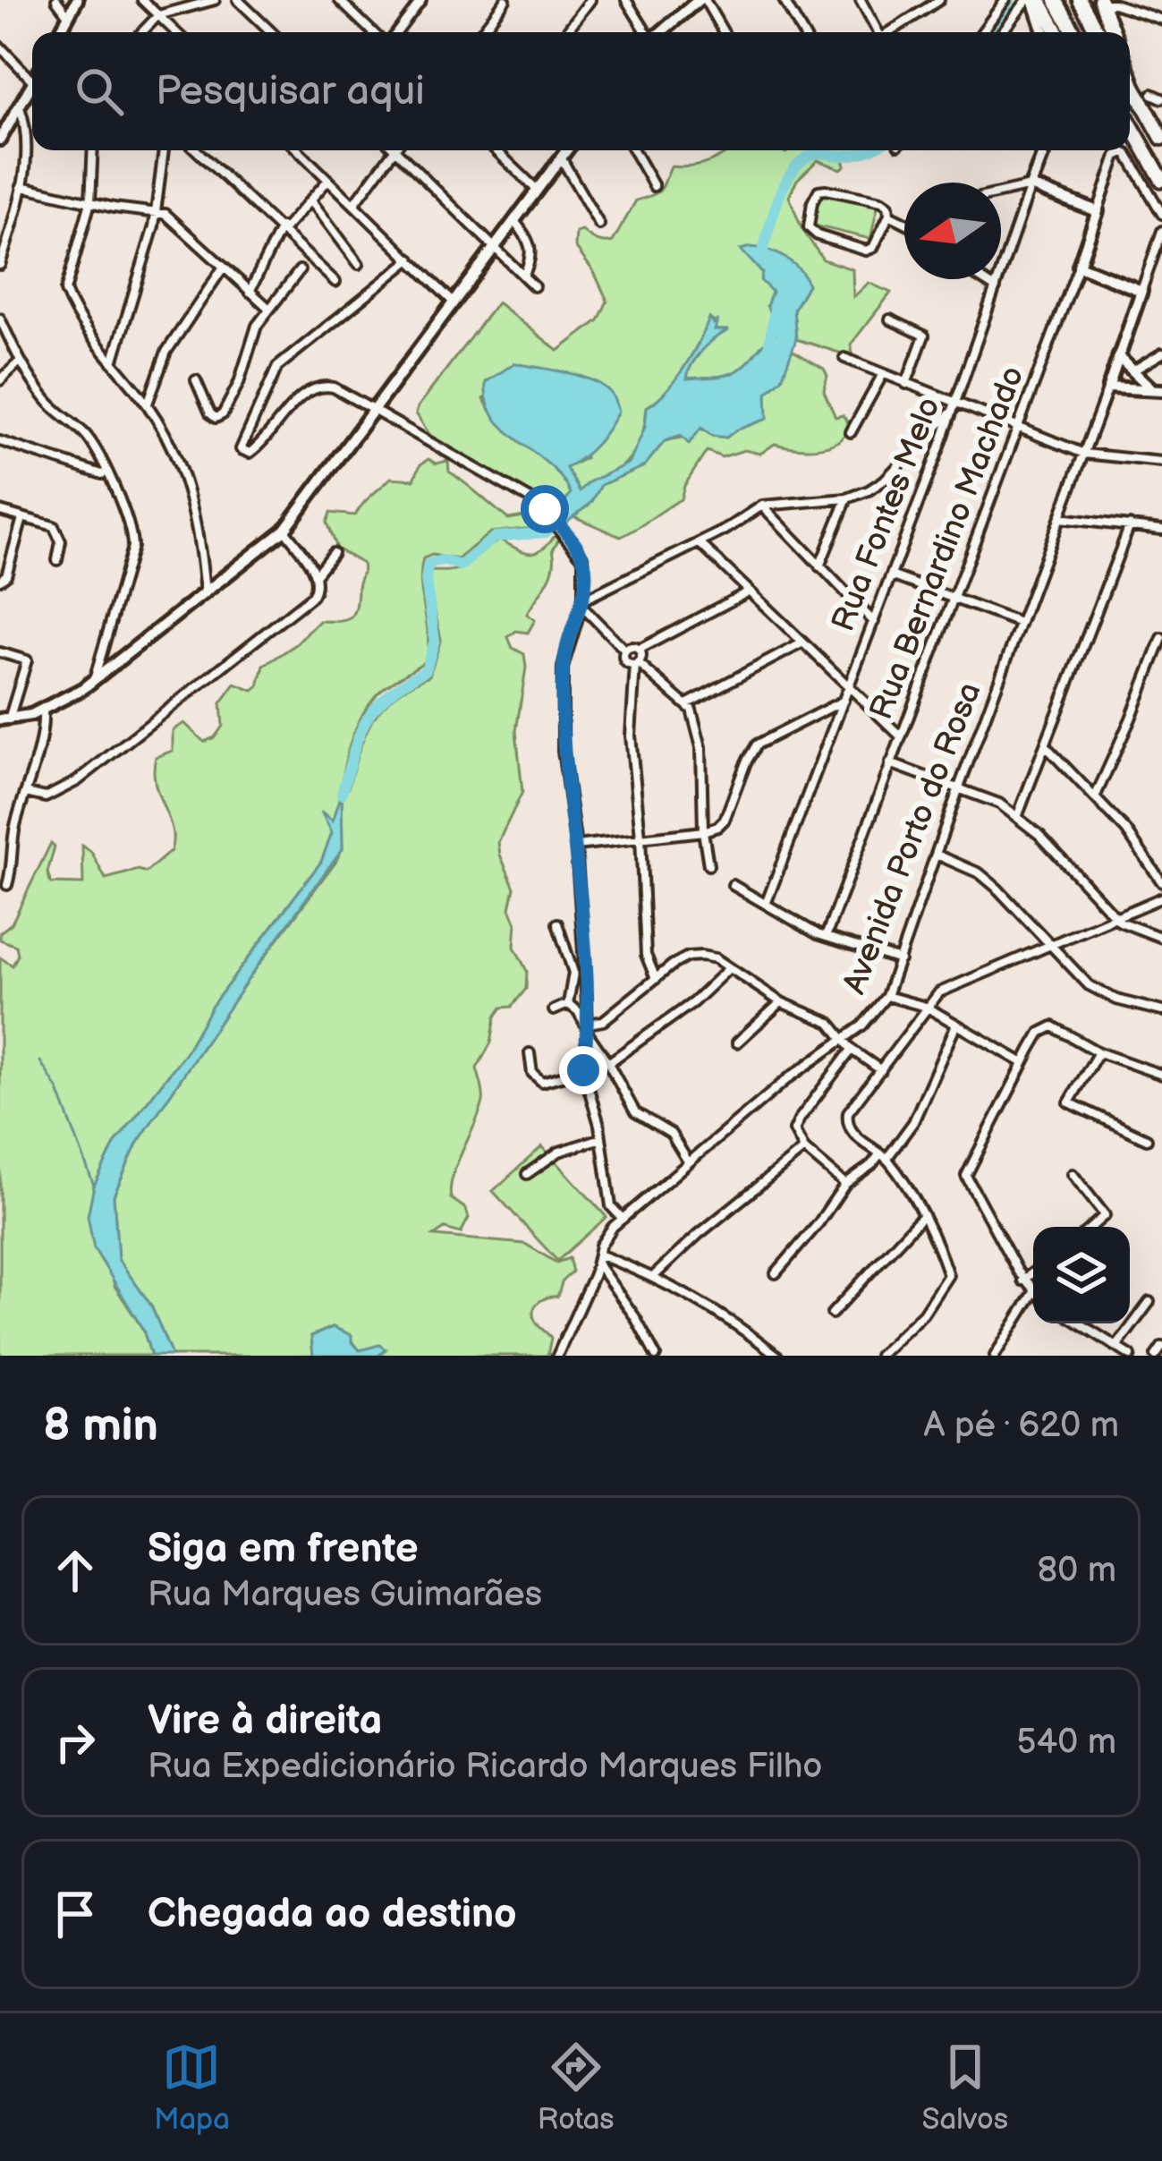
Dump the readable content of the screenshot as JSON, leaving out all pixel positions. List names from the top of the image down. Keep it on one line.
{"streets":{"street":["Rua Fontes Melo","Rua Bernardino Machado","Avenida Porto do Rosa"]},"north":"left","page":{"search":"Pesquisar aqui","heading":["8 min","A pé · 620 m"],"list":[["Siga em frente","Rua Marques Guimarães","80 m"],["Vire à direita","Rua Expedicionário Ricardo Marques Filho","540 m"],"Chegada ao destino"],"nav":["Mapa","Rotas","Salvos"]}}
